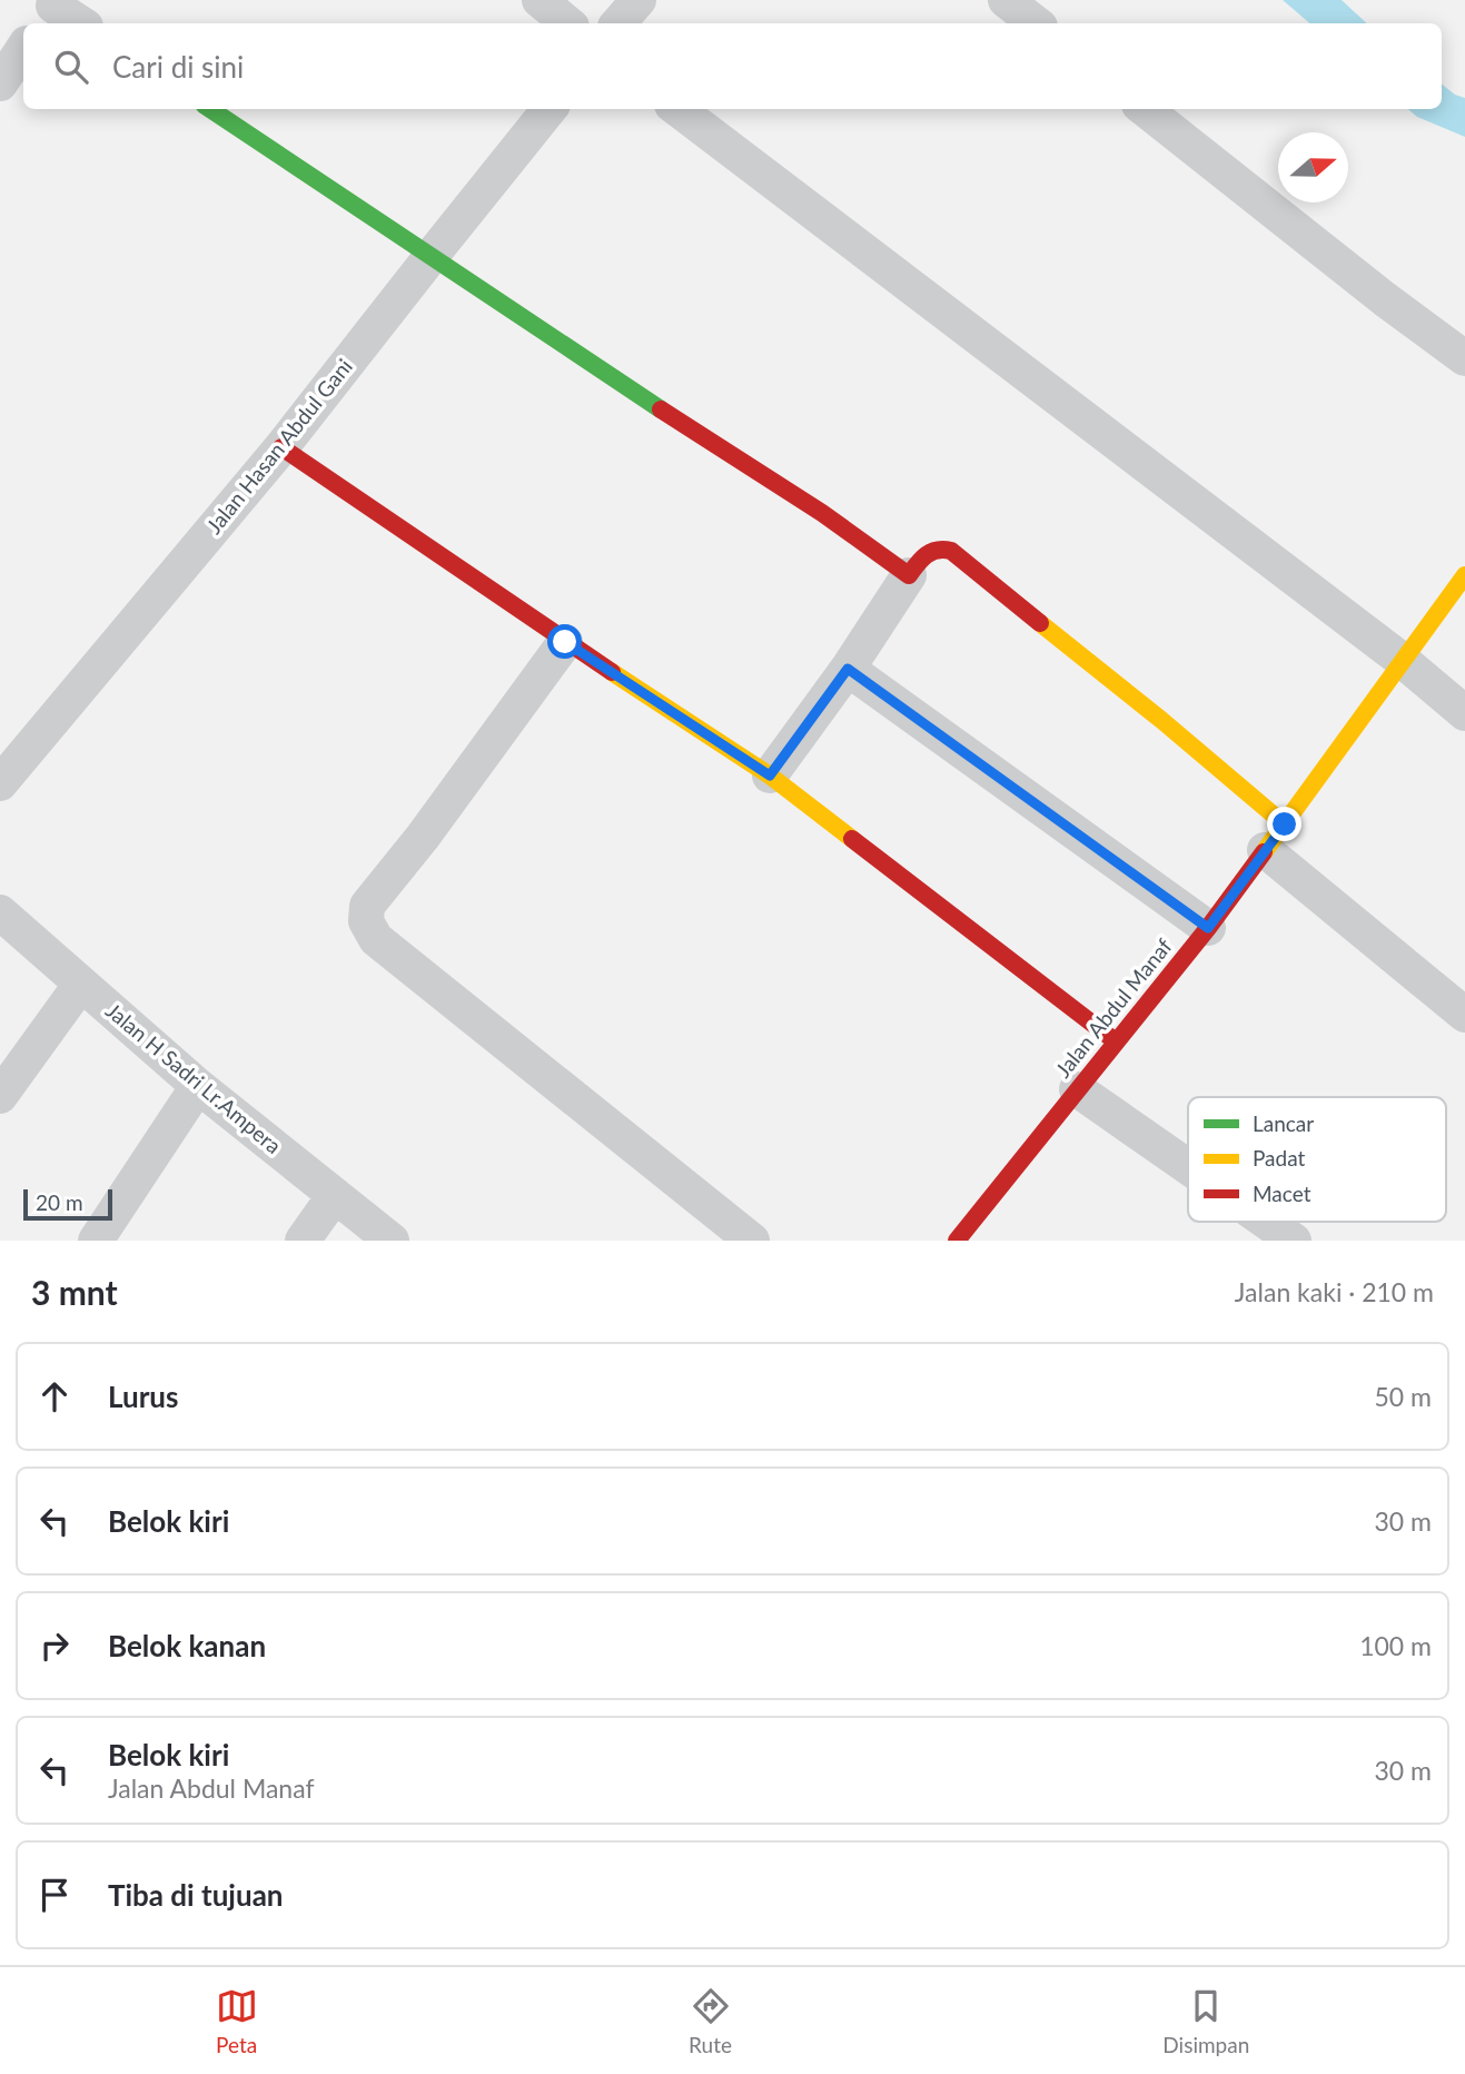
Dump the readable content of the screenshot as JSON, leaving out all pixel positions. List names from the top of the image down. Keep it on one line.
{"streets":{"street":["Jalan Hasan Abdul Gani","Jalan Abdul Manaf","Jalan H Sadri Lr.Ampera"]},"legend":["Lancar","Padat","Macet"],"scale_bar":"20 m","north":"right","page":{"search":"Cari di sini","scale":"20 m","heading":["3 mnt","Jalan kaki · 210 m"],"list":[["Lurus","50 m"],["Belok kiri","30 m"],["Belok kanan","100 m"],["Belok kiri","Jalan Abdul Manaf","30 m"],"Tiba di tujuan"],"nav":["Peta","Rute","Disimpan"]}}
